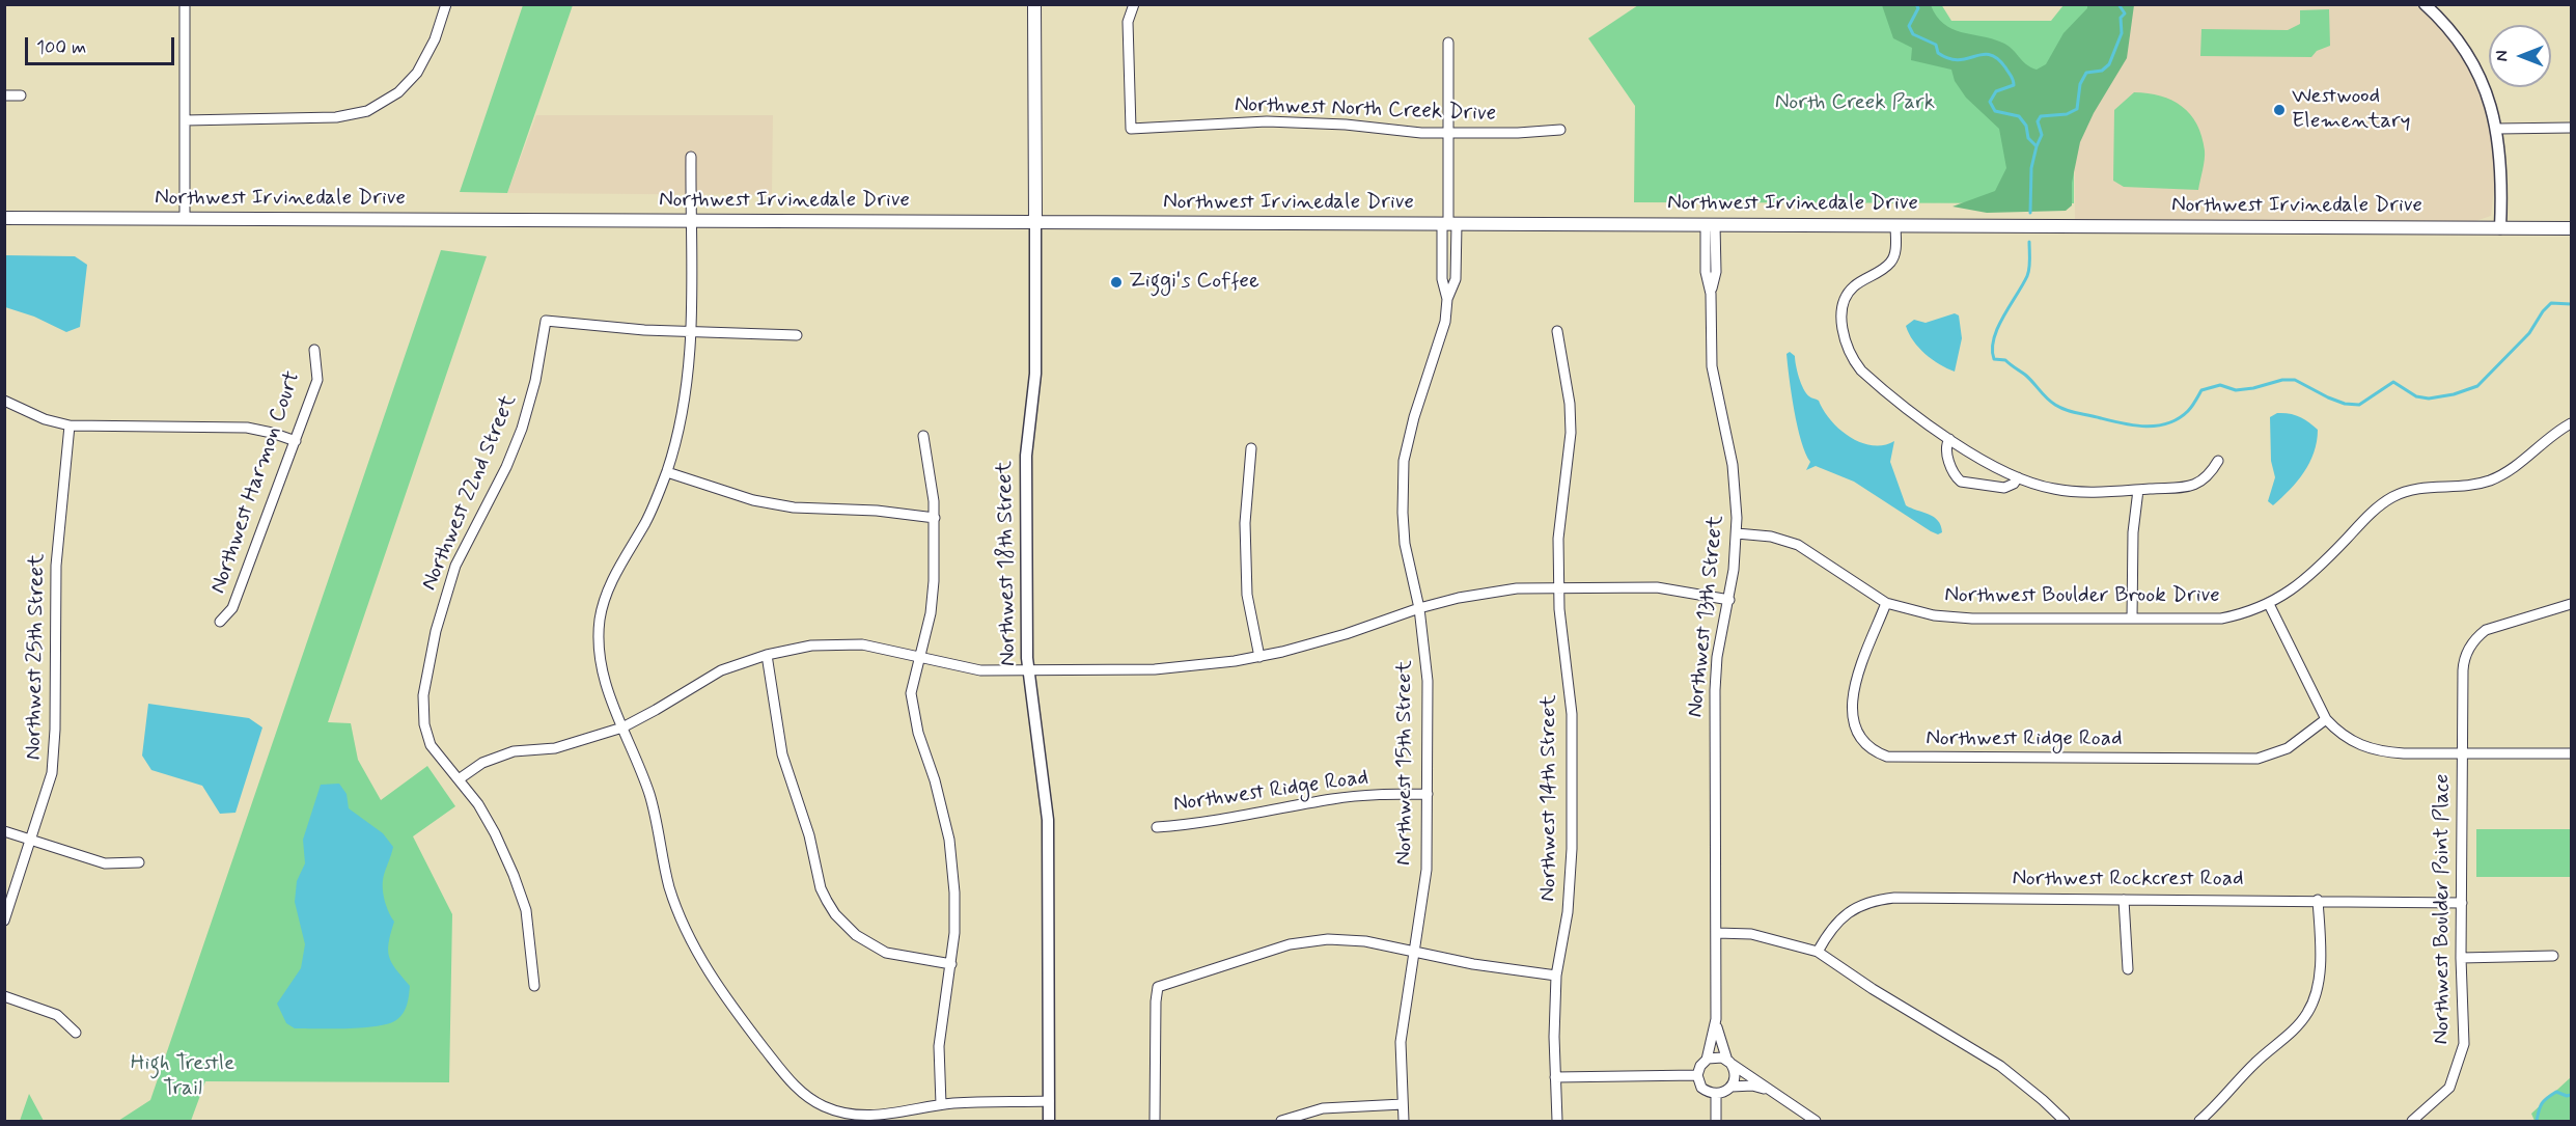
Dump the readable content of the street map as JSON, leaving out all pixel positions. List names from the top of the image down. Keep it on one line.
{"streets":{"main road":["Northwest Irvinedale Drive","Northwest 18th Street"],"street":["Northwest North Creek Drive","Northwest Harmon Court","Northwest 22nd Street","Northwest Boulder Brook Drive","Northwest 13th Street","Northwest 25th Street","Northwest Ridge Road","Northwest 15th Street","Northwest 14th Street","Northwest Rockcrest Road","Northwest Boulder Point Place"]},"crossings":[["Northwest North Creek Drive","Northwest 15th Street"],["Northwest Irvinedale Drive","Northwest 18th Street"],["Northwest Irvinedale Drive","Northwest 13th Street"],["Northwest Irvinedale Drive","Northwest 15th Street"],["Northwest Boulder Brook Drive","Northwest 13th Street"],["Northwest Boulder Brook Drive","Northwest Ridge Road"],["Northwest Ridge Road","Northwest 15th Street"],["Northwest Rockcrest Road","Northwest Boulder Point Place"]],"parks":["North Creek Park","High Trestle Trail"],"places":["Westwood Elementary","Ziggi's Coffee"],"scale_bar":"100 m","north":"left"}
